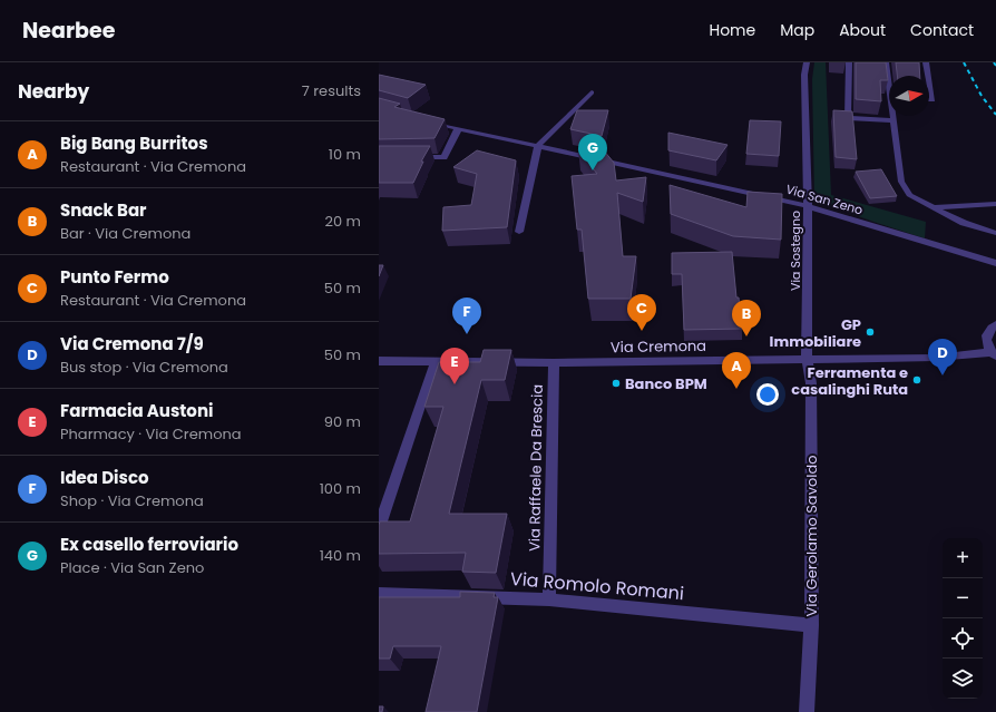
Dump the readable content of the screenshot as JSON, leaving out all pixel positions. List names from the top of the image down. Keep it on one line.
{"streets":{"street":["Via San Zeno","Via Sostegno","Via Cremona","Via Raffaele Da Brescia","Via Gerolamo Savoldo","Via Romolo Romani"]},"crossings":[["Via San Zeno","Via Sostegno"],["Via Sostegno","Via Cremona"],["Via Sostegno","Via Gerolamo Savoldo"],["Via Cremona","Via Raffaele Da Brescia"],["Via Cremona","Via Gerolamo Savoldo"],["Via Raffaele Da Brescia","Via Romolo Romani"],["Via Gerolamo Savoldo","Via Romolo Romani"]],"places":["GP Immobiliare","Ferramenta e casalinghi Ruta","Banco BPM"],"north":"right","page":{"header":"Nearbee","nav":["Home","Map","About","Contact"],"heading":["Nearby","7 results"],"list":[{"mark":"A","name":"Big Bang Burritos","note":"Restaurant · Via Cremona","value":"10 m"},{"mark":"B","name":"Snack Bar","note":"Bar · Via Cremona","value":"20 m"},{"mark":"C","name":"Punto Fermo","note":"Restaurant · Via Cremona","value":"50 m"},{"mark":"D","name":"Via Cremona 7/9","note":"Bus stop · Via Cremona","value":"50 m"},{"mark":"E","name":"Farmacia Austoni","note":"Pharmacy · Via Cremona","value":"90 m"},{"mark":"F","name":"Idea Disco","note":"Shop · Via Cremona","value":"100 m"},{"mark":"G","name":"Ex casello ferroviario","note":"Place · Via San Zeno","value":"140 m"}],"pins":["G","C","F","B","D","E","A"],"map_buttons":["+","−"]}}
